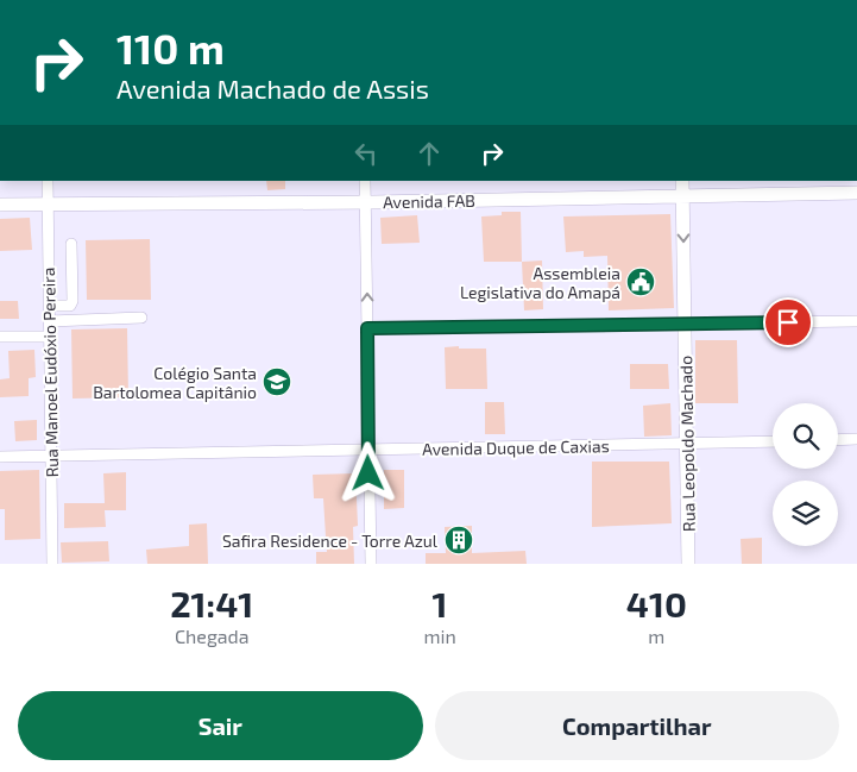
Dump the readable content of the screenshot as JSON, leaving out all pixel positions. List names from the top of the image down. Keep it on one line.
{"streets":{"main road":["Avenida FAB","Rua Leopoldo Machado"],"street":["Rua Manoel Eudóxio Pereira","Avenida Duque de Caxias"]},"crossings":[["Avenida FAB","Rua Manoel Eudóxio Pereira"],["Avenida FAB","Rua Leopoldo Machado"],["Rua Manoel Eudóxio Pereira","Avenida Duque de Caxias"],["Rua Leopoldo Machado","Avenida Duque de Caxias"]],"places":{"public building":["Assembleia Legislativa do Amapá"],"school or university":["Colégio Santa Bartolomea Capitânio"],"building":["Safira Residence - Torre Azul"]},"page":{"turn":["110 m","Avenida Machado de Assis"],"eta":["21:41","Chegada","1","min","410","m"],"buttons":["Sair","Compartilhar"]}}
